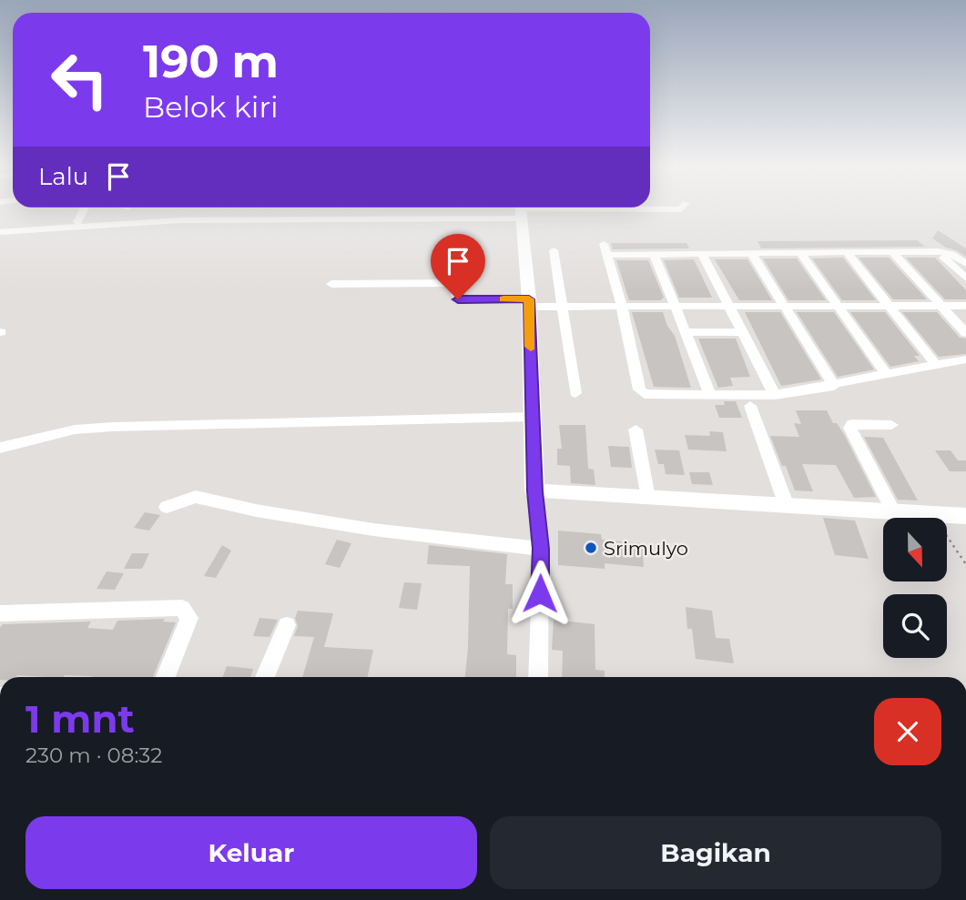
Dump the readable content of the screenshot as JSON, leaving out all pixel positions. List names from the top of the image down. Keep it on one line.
{"places":["Srimulyo"],"north":"bottom","page":{"turn":["190 m","Belok kiri"],"then":"Lalu","heading":["1 mnt","230 m · 08:32"],"buttons":["Keluar","Bagikan"]}}
